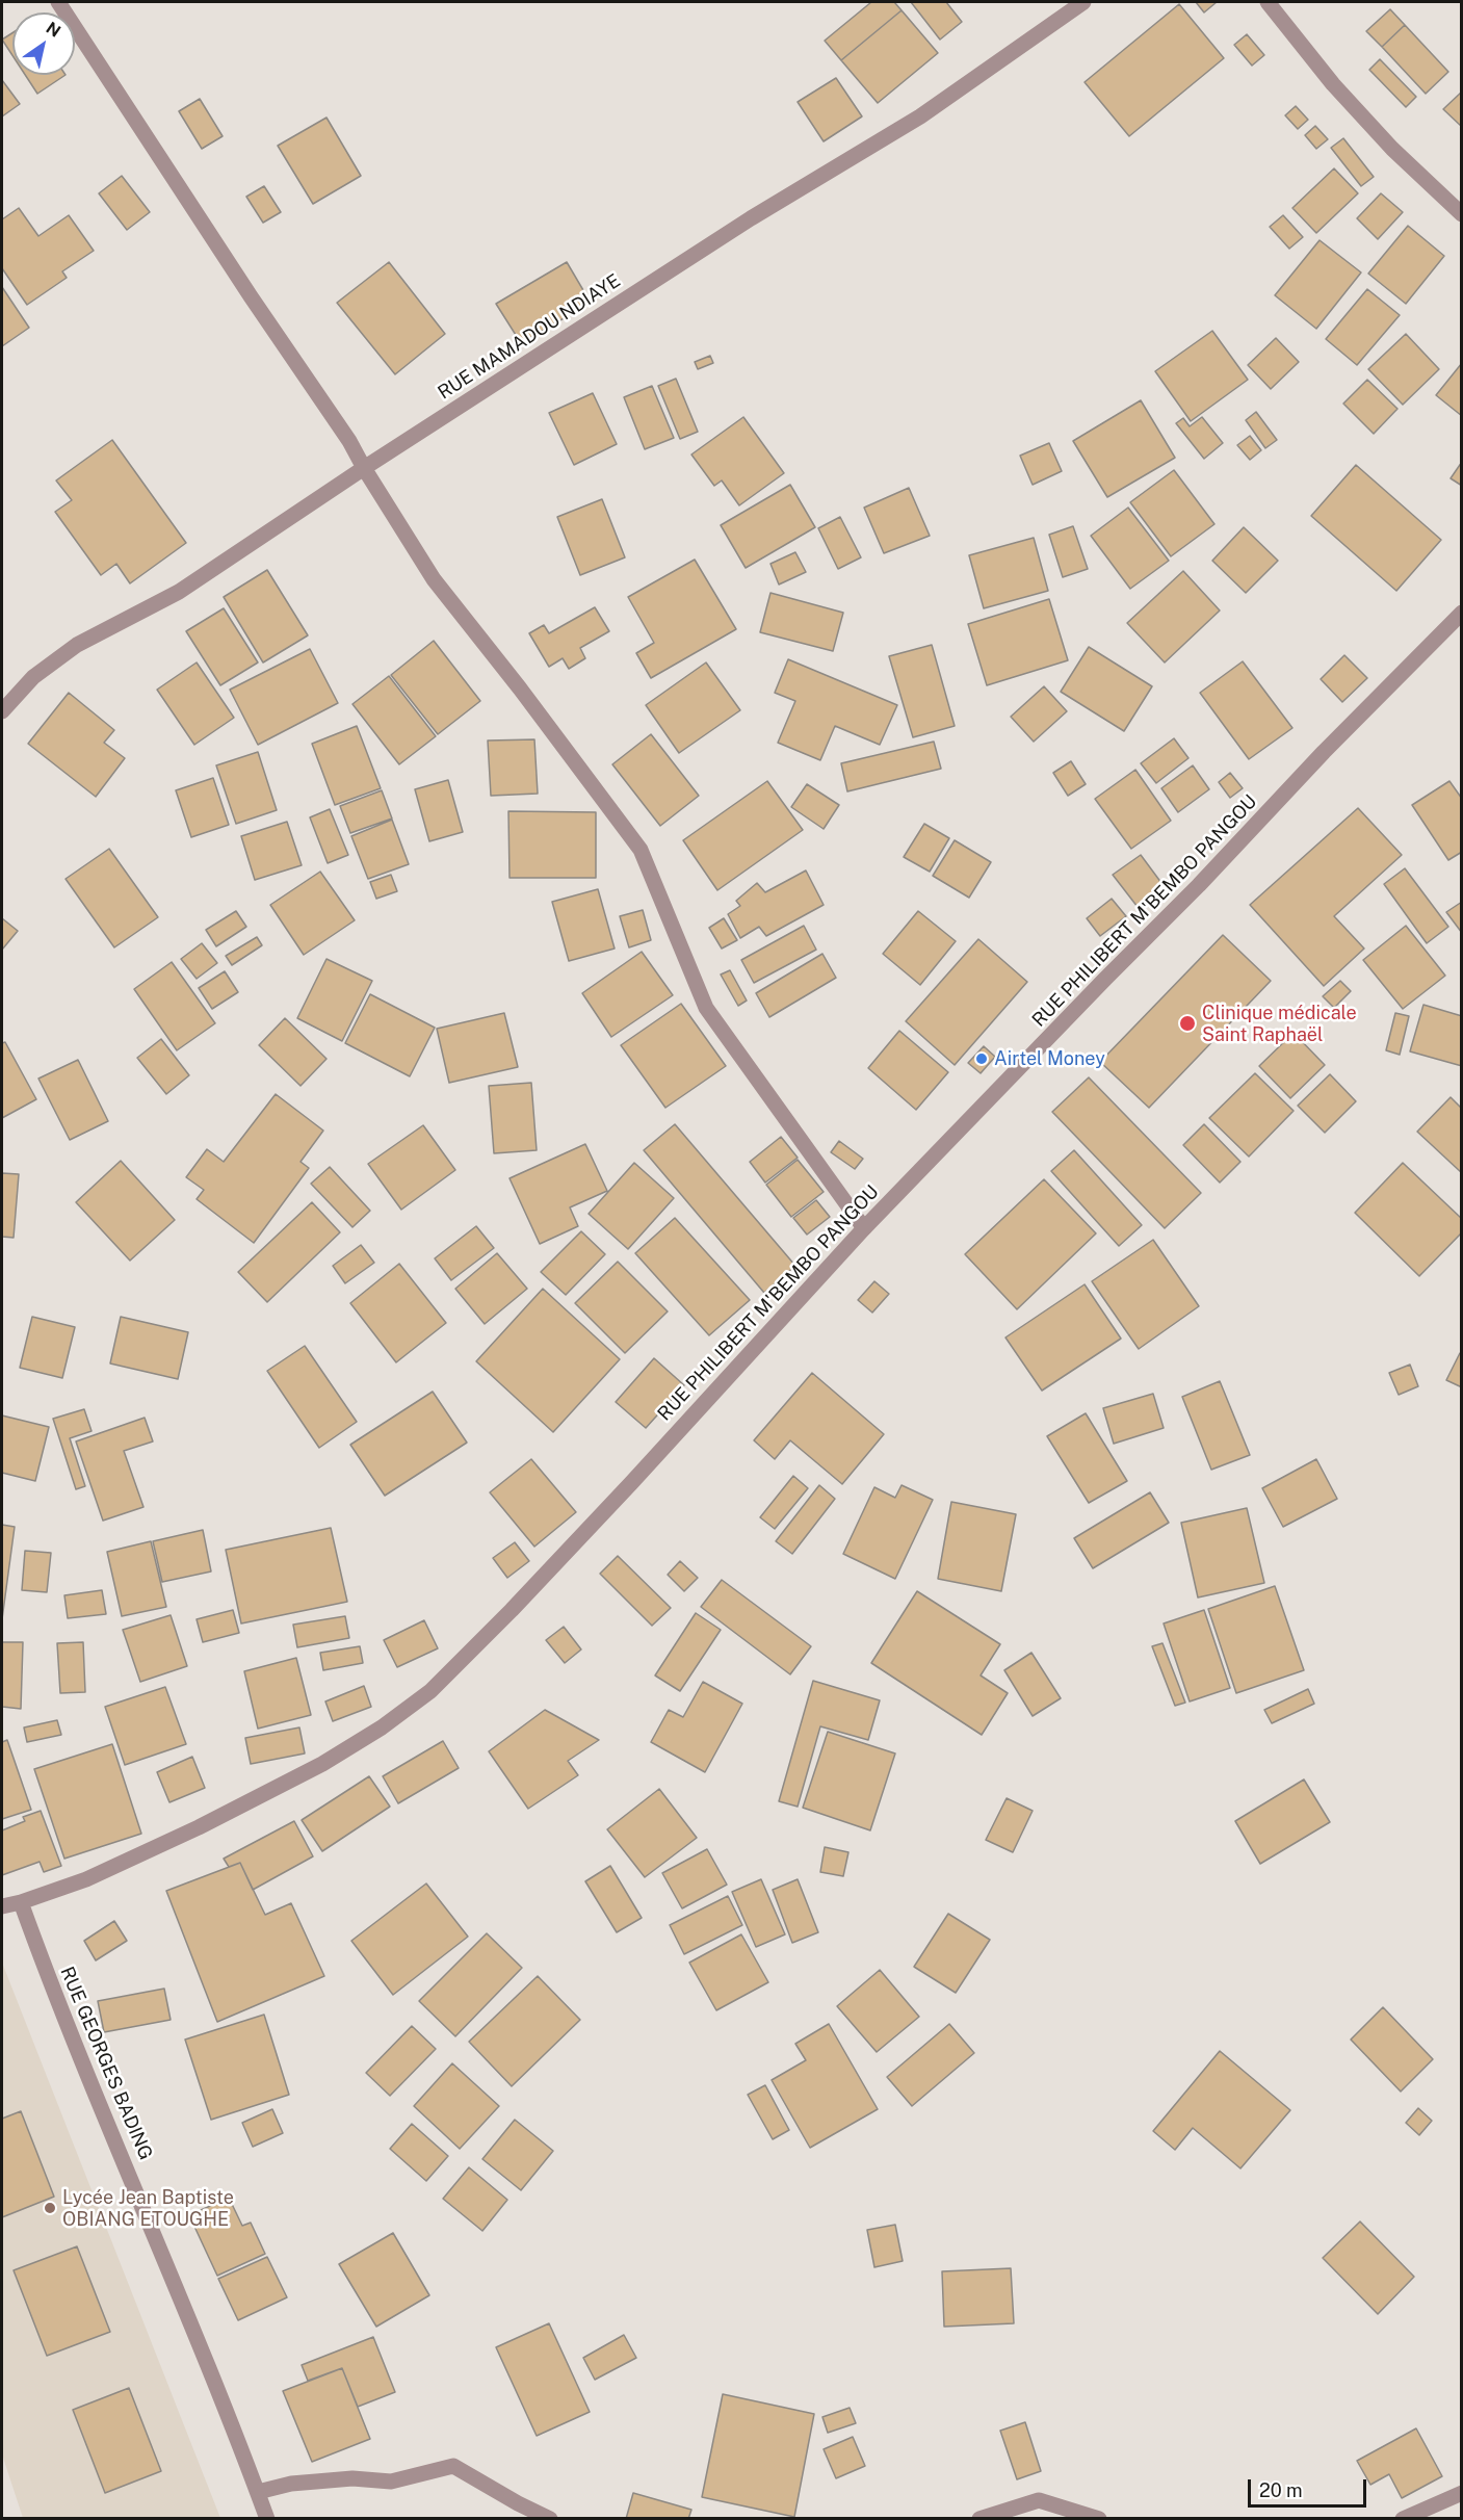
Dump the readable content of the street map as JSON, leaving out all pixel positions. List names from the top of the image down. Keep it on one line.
{"streets":{"street":["RUE MAMADOU NDIAYE","RUE PHILIBERT M'BEMBO PANGOU","RUE GEORGES BADING"]},"crossings":[["RUE PHILIBERT M'BEMBO PANGOU","RUE GEORGES BADING"]],"places":["Clinique médicale Saint Raphaël","Airtel Money","Lycée Jean Baptiste OBIANG ETOUGHE"],"scale_bar":"20 m","north":"top right"}
